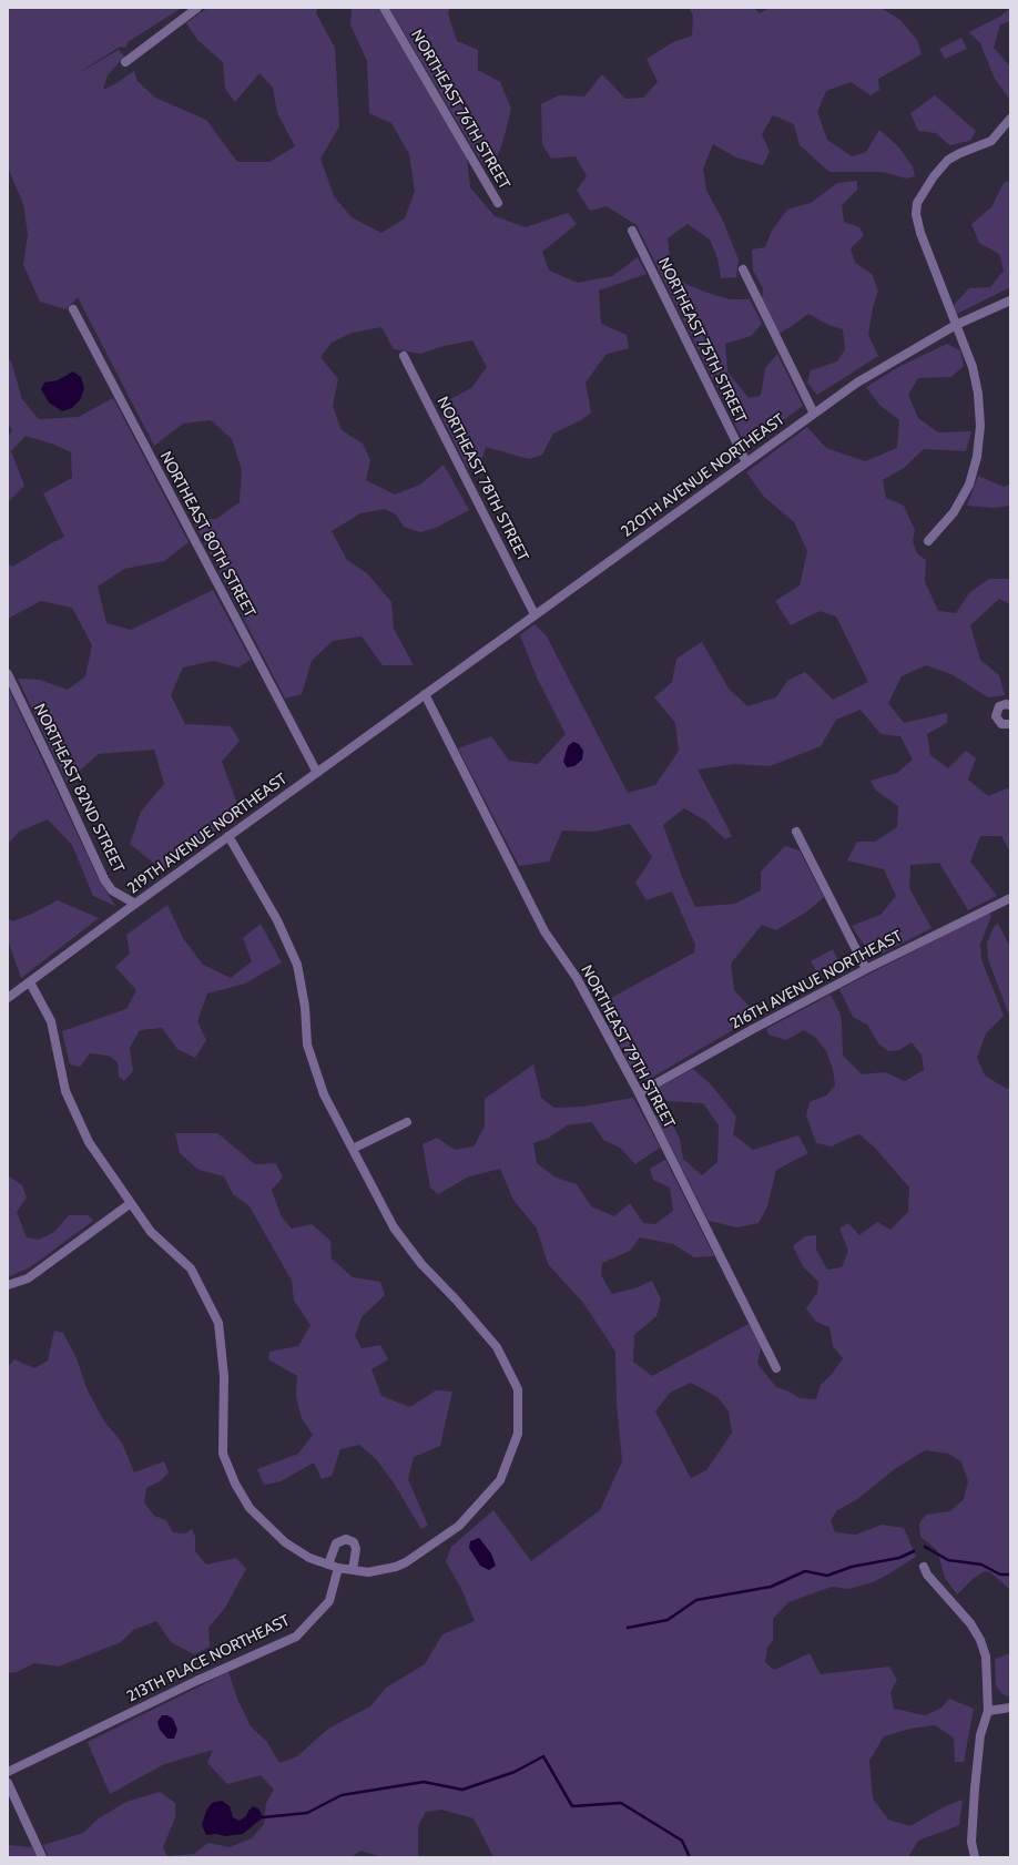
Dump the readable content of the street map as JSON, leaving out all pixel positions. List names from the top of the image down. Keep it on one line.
{"streets":{"street":["NORTHEAST 76TH STREET","NORTHEAST 75TH STREET","220TH AVENUE NORTHEAST","NORTHEAST 78TH STREET","NORTHEAST 80TH STREET","NORTHEAST 82ND STREET","219TH AVENUE NORTHEAST","216TH AVENUE NORTHEAST","NORTHEAST 79TH STREET","213TH PLACE NORTHEAST"]},"crossings":[["NORTHEAST 75TH STREET","220TH AVENUE NORTHEAST"],["220TH AVENUE NORTHEAST","NORTHEAST 78TH STREET"],["220TH AVENUE NORTHEAST","219TH AVENUE NORTHEAST"],["220TH AVENUE NORTHEAST","NORTHEAST 79TH STREET"],["NORTHEAST 80TH STREET","219TH AVENUE NORTHEAST"],["NORTHEAST 82ND STREET","219TH AVENUE NORTHEAST"],["219TH AVENUE NORTHEAST","NORTHEAST 79TH STREET"],["216TH AVENUE NORTHEAST","NORTHEAST 79TH STREET"]]}
